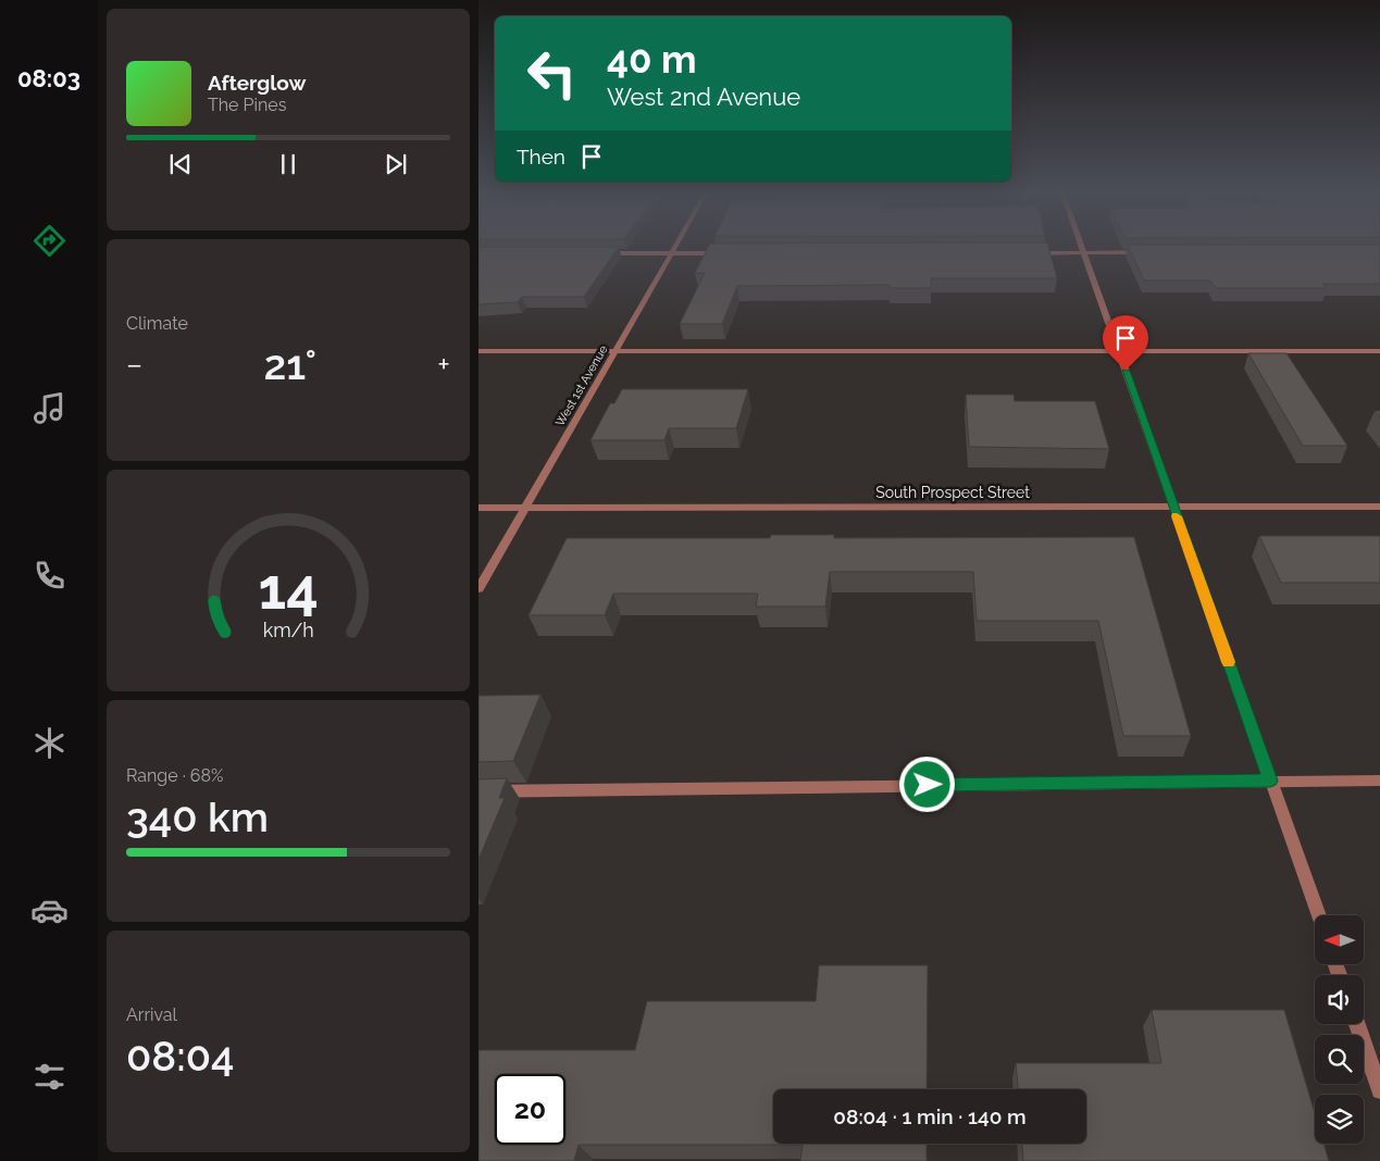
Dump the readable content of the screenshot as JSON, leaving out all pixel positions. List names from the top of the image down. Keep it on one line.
{"streets":{"street":["West 1st Avenue","South Prospect Street"]},"crossings":[["West 1st Avenue","South Prospect Street"]],"north":"left","page":{"tabs":"08:03","turn":["40 m","West 2nd Avenue"],"song":["Afterglow","The Pines"],"then":"Then","tile":["Climate",["Range · 68%","340 km"],["Arrival","08:04"]],"heat":["−","21°","+"],"limit":"20","trip":"08:04 · 1 min · 140 m","gauge":["14","km/h"]}}
